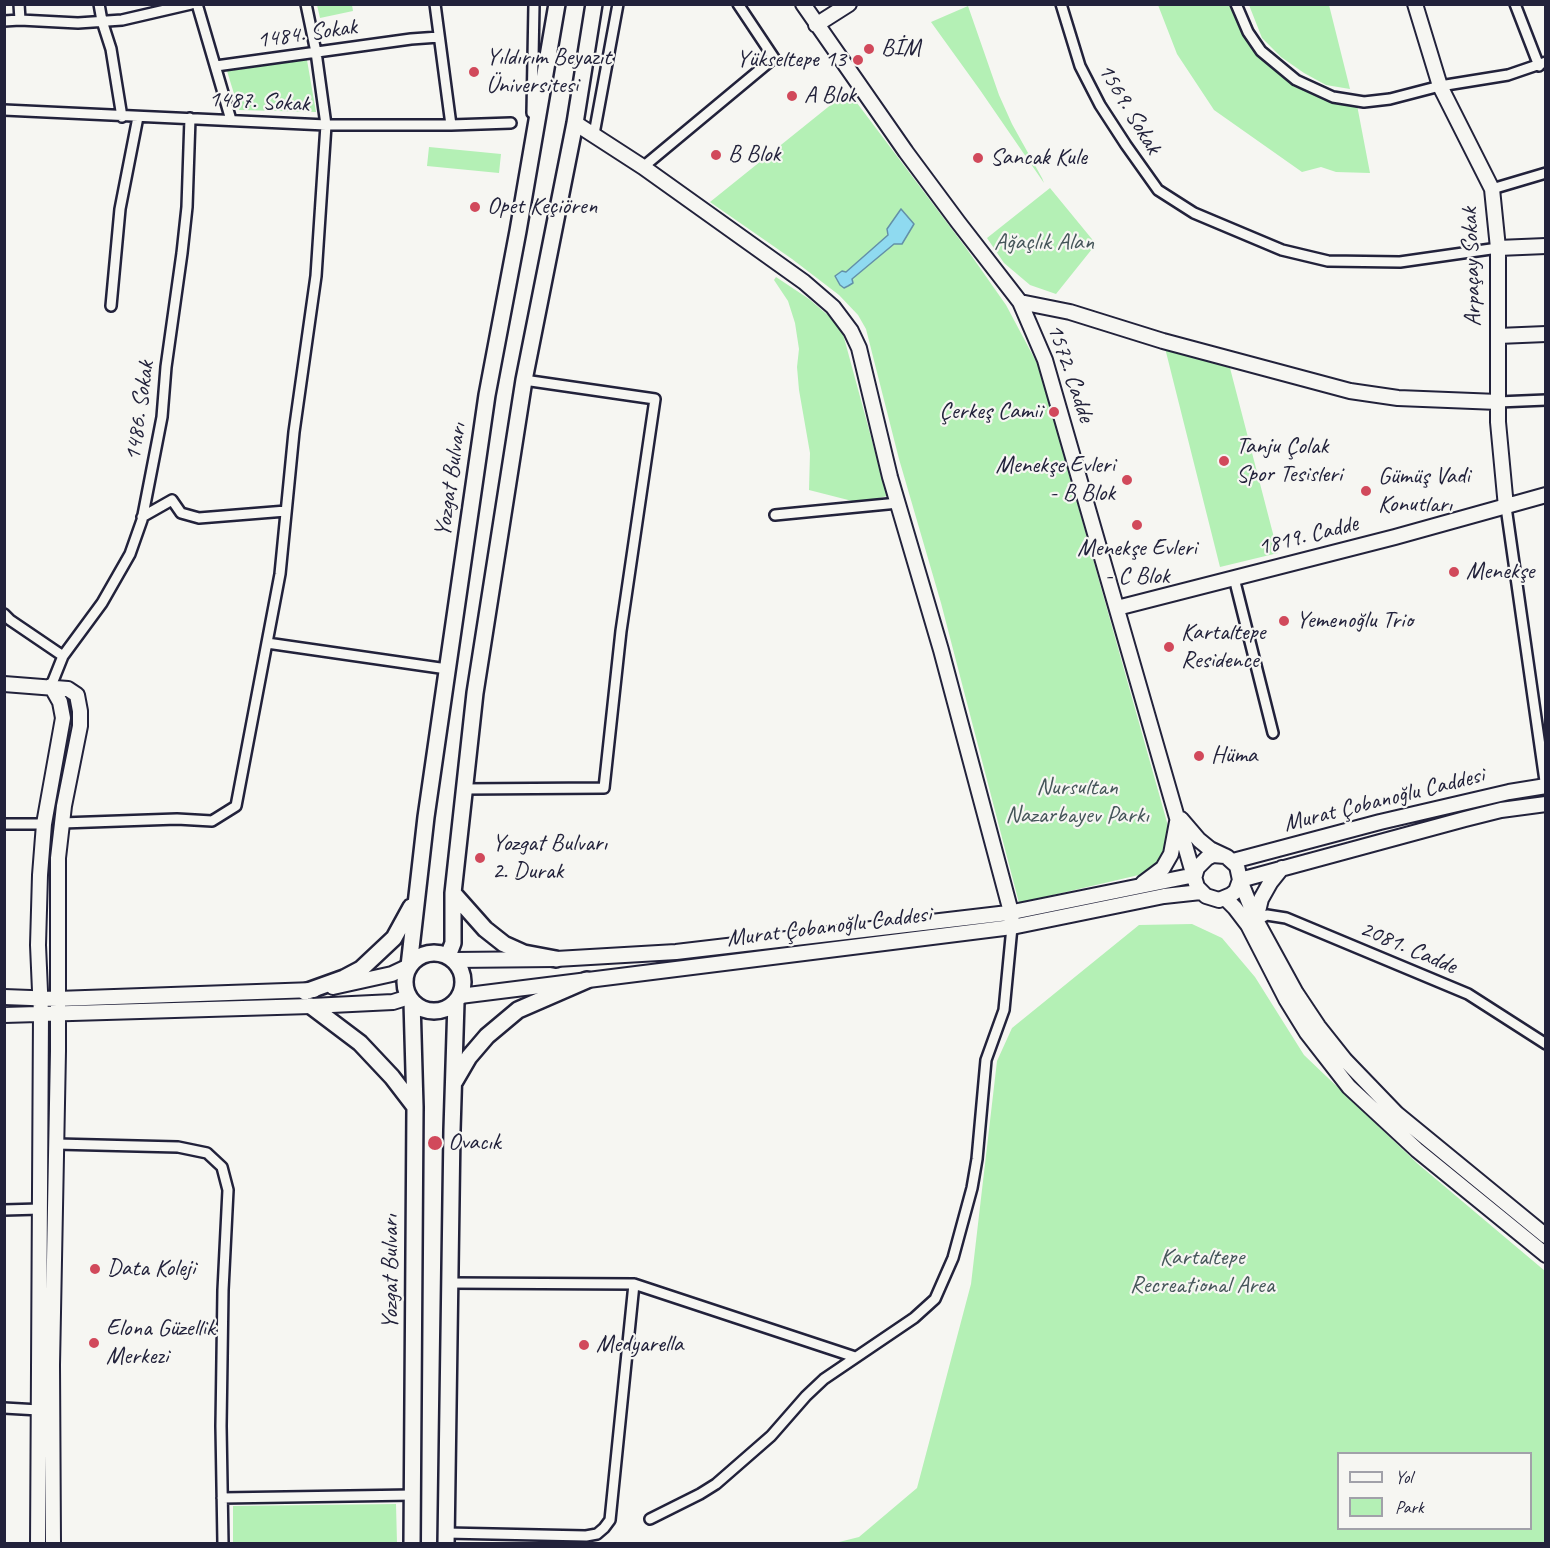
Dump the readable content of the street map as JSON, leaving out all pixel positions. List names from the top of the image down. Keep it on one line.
{"streets":{"main road":["Arpaçay Sokak","1572. Cadde","Yozgat Bulvarı","1819. Cadde","Murat Çobanoğlu Caddesi"],"street":["1484. Sokak","1487. Sokak","1569. Sokak","1486. Sokak","2081. Cadde"]},"crossings":[["1487. Sokak","1486. Sokak"],["1569. Sokak","Arpaçay Sokak"],["Arpaçay Sokak","1819. Cadde"],["1572. Cadde","1819. Cadde"],["1572. Cadde","Murat Çobanoğlu Caddesi"],["Yozgat Bulvarı","Murat Çobanoğlu Caddesi"]],"parks":["Ağaçlık Alan","Nursultan Nazarbayev Parkı","Kartaltepe Recreational Area"],"places":["BİM","Yükseltepe 13","Yıldırım Beyazıt Üniversitesi","A Blok","B Blok","Sancak Kule","Opet Keçiören","Çerkeş Camii","Tanju Çolak Spor Tesisleri","Menekşe Evleri - B Blok","Gümüş Vadi Konutları","Menekşe Evleri - C Blok","Menekşe","Yemenoğlu Trio","Kartaltepe Residence","Hüma","Yozgat Bulvarı 2. Durak","Ovacık","Data Koleji","Elona Güzellik Merkezi","Medyarella"],"legend":["Yol","Park"]}
